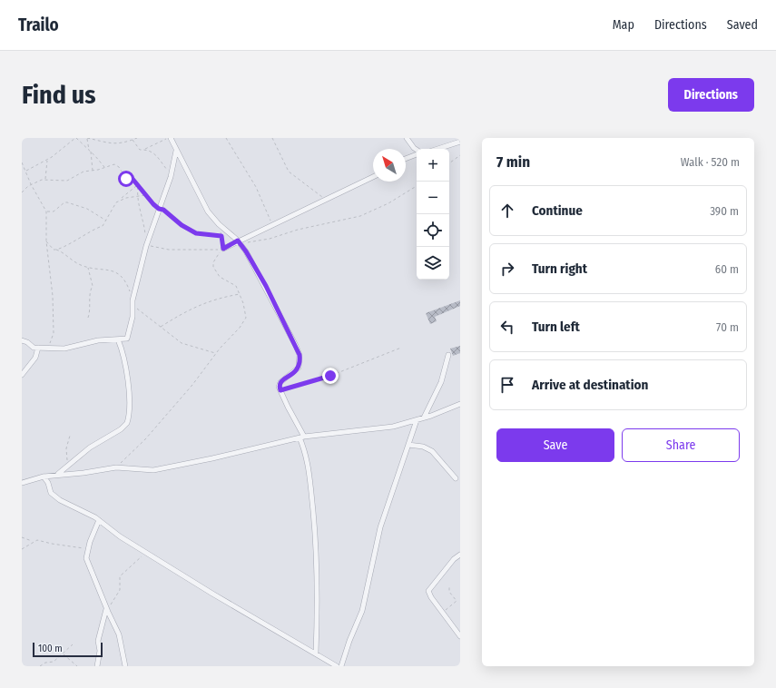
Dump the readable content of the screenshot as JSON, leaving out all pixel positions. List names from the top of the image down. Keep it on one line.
{"scale_bar":"100 m","north":"top left","page":{"header":"Trailo","nav":["Map","Directions","Saved"],"buttons":["Directions",["Save","Share"]],"title":"Find us","heading":["7 min","Walk · 520 m"],"map_buttons":["+","−"],"list":[["Continue","390 m"],["Turn right","60 m"],["Turn left","70 m"],"Arrive at destination"],"scale":"100 m"}}
